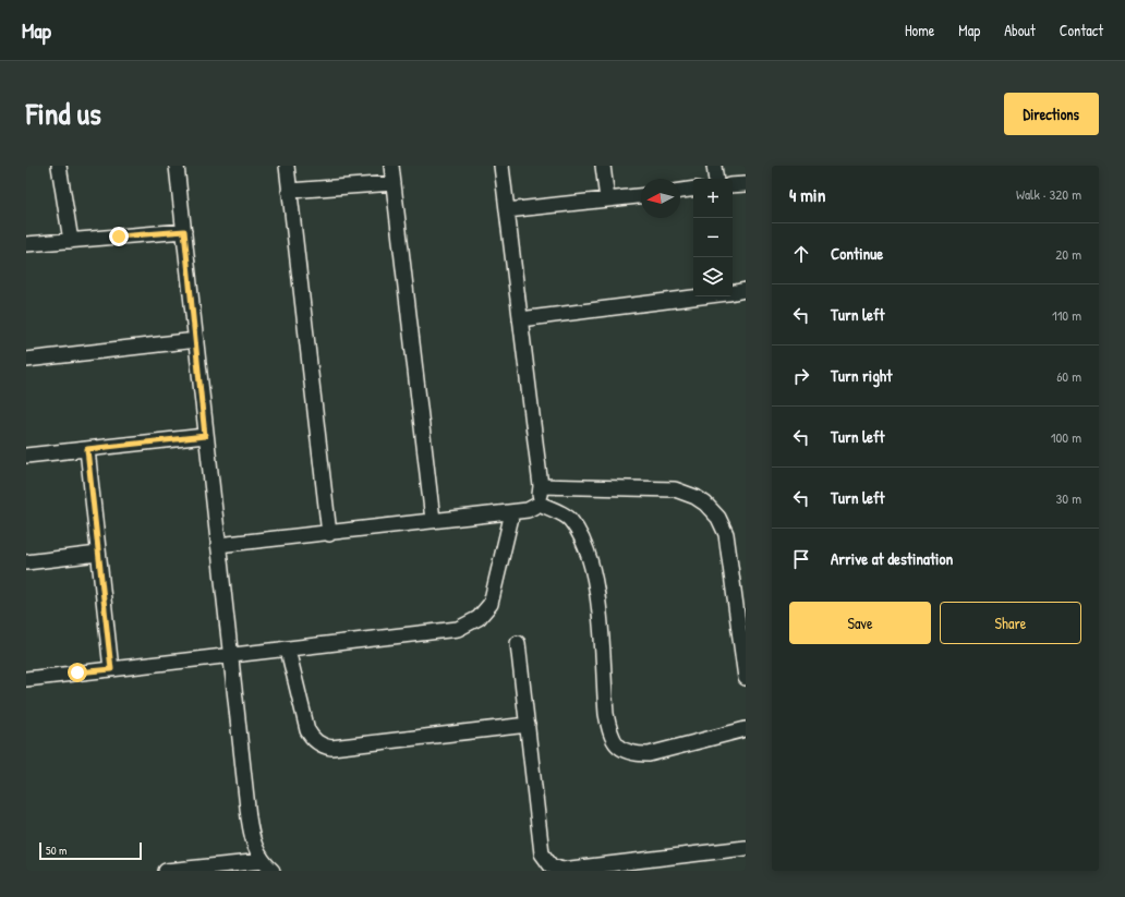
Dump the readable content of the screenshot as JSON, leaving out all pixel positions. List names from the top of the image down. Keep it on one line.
{"scale_bar":"50 m","north":"left","page":{"header":"Map","nav":["Home","Map","About","Contact"],"title":"Find us","buttons":["Directions",["Save","Share"]],"heading":["4 min","Walk · 320 m"],"map_buttons":["+","−"],"list":[["Continue","20 m"],["Turn left","110 m"],["Turn right","60 m"],["Turn left","100 m"],["Turn left","30 m"],"Arrive at destination"],"scale":"50 m"}}
